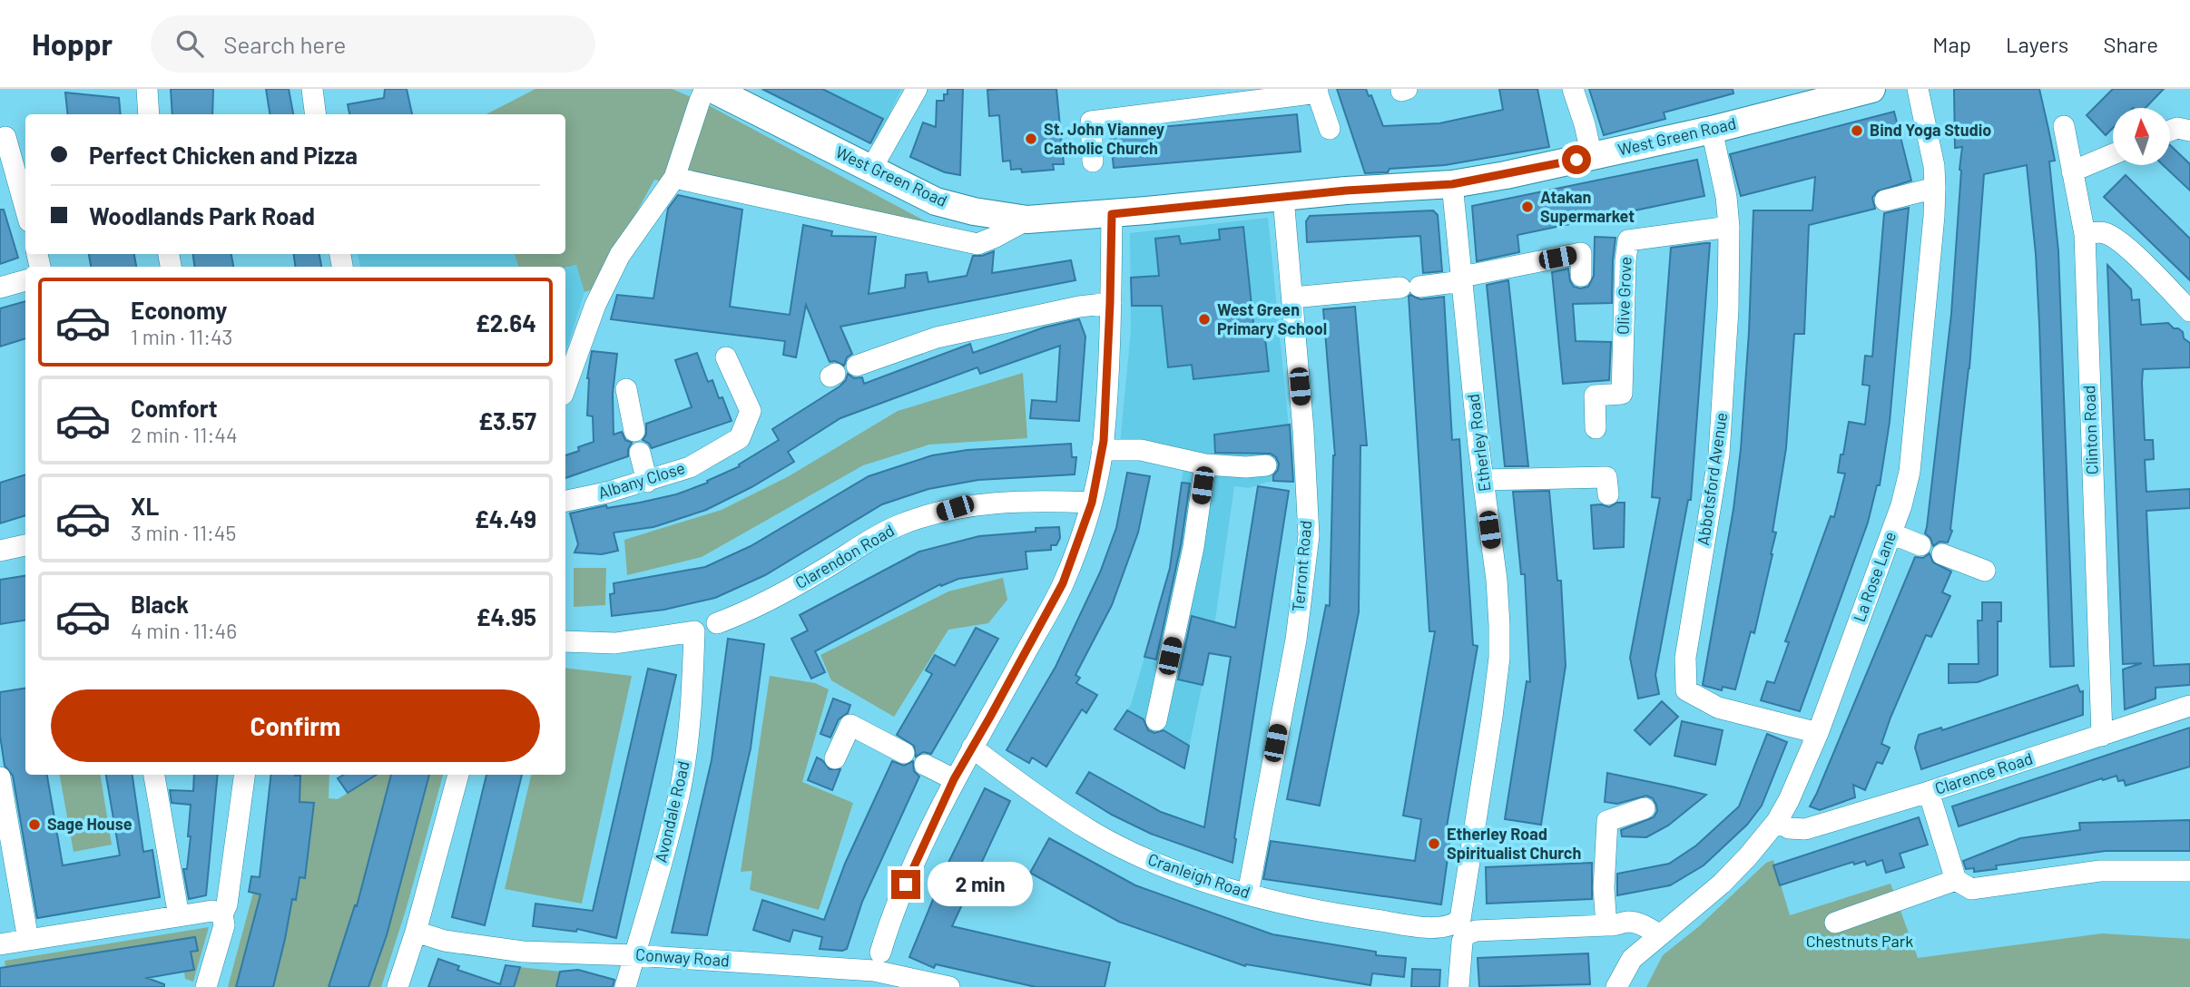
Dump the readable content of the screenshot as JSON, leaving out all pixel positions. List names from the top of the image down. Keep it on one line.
{"streets":{"main road":["West Green Road"],"street":["Olive Grove","Clinton Road","Etherley Road","Abbotsford Avenue","Albany Close","Clarendon Road","Terront Road","La Rose Lane","Clarence Road","Avondale Road","Cranleigh Road","Conway Road"]},"crossings":[["West Green Road","Etherley Road"],["West Green Road","Abbotsford Avenue"],["West Green Road","Terront Road"],["Olive Grove","Abbotsford Avenue"],["Clinton Road","Clarence Road"],["Etherley Road","Cranleigh Road"],["Abbotsford Avenue","La Rose Lane"],["Terront Road","Cranleigh Road"],["La Rose Lane","Clarence Road"],["La Rose Lane","Cranleigh Road"],["Avondale Road","Conway Road"]],"parks":["Chestnuts Park"],"places":["Bind Yoga Studio","St. John Vianney Catholic Church","Atakan Supermarket","West Green Primary School","Sage House","Etherley Road Spiritualist Church"],"north":"top","page":{"header":"Hoppr","search":"Search here","nav":["Map","Layers","Share"],"banner":["Perfect Chicken and Pizza","Woodlands Park Road"],"list":[{"name":"Economy","note":"1 min · 11:43","value":"£2.64"},{"name":"Comfort","note":"2 min · 11:44","value":"£3.57"},{"name":"XL","note":"3 min · 11:45","value":"£4.49"},{"name":"Black","note":"4 min · 11:46","value":"£4.95"}],"buttons":"Confirm","bubble":"2 min"}}
